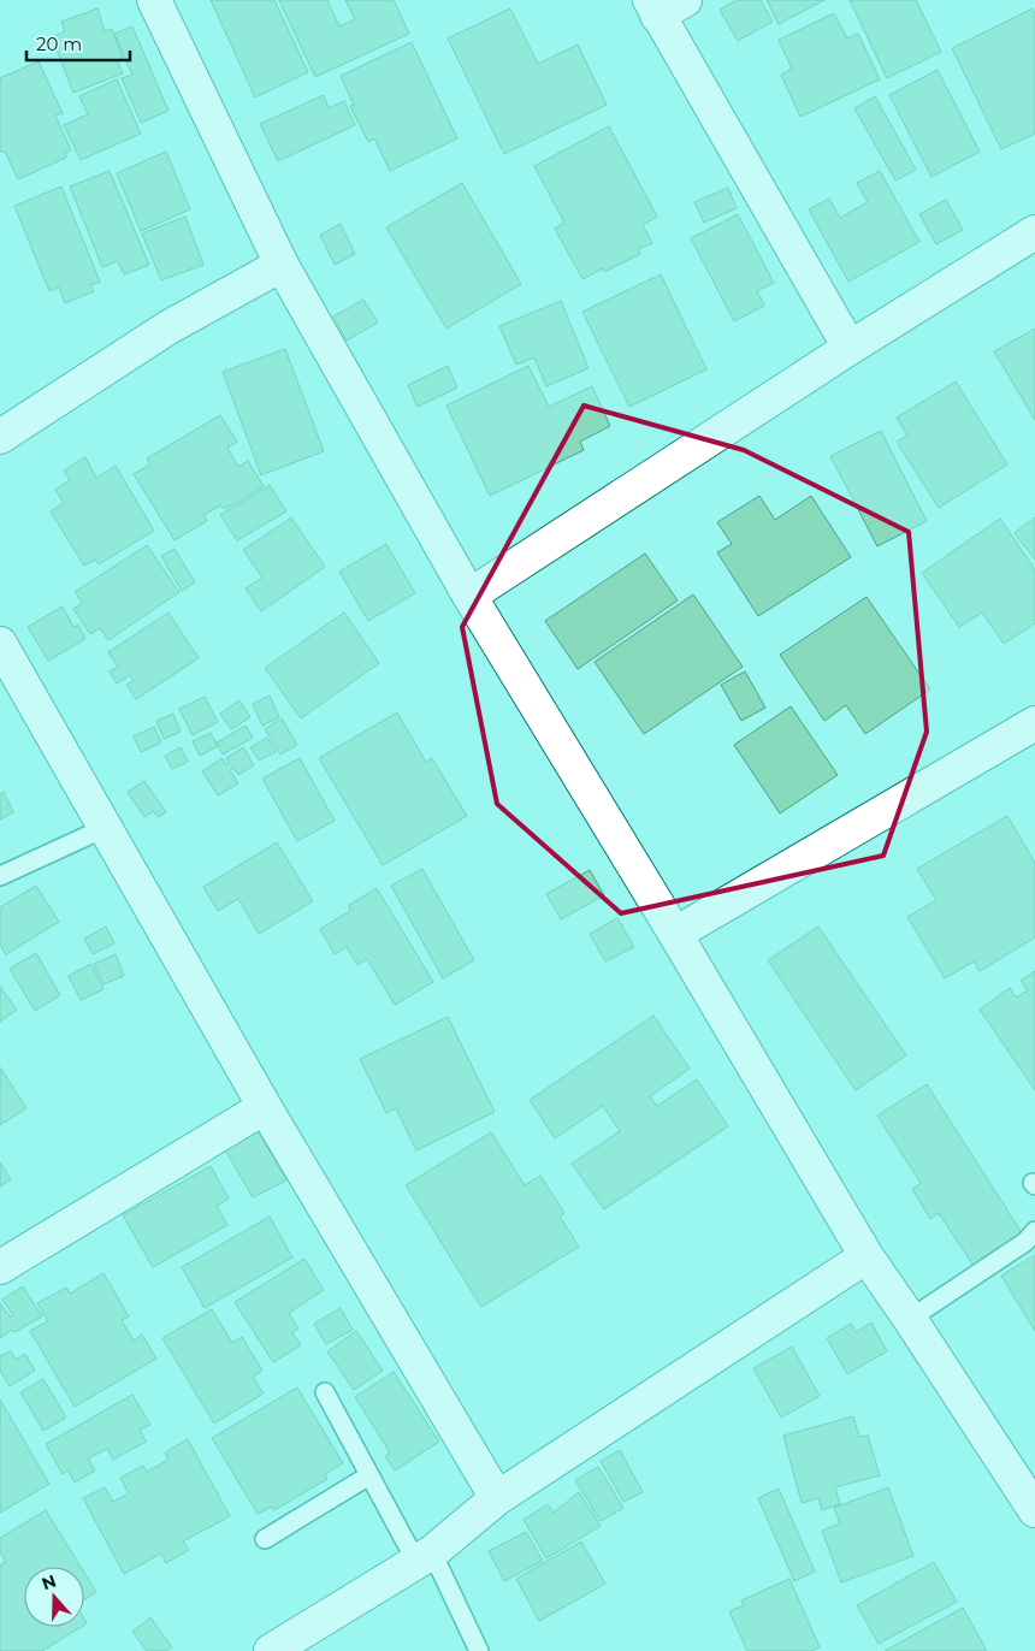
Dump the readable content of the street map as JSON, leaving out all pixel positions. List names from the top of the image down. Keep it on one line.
{"scale_bar":"20 m","north":"top"}
